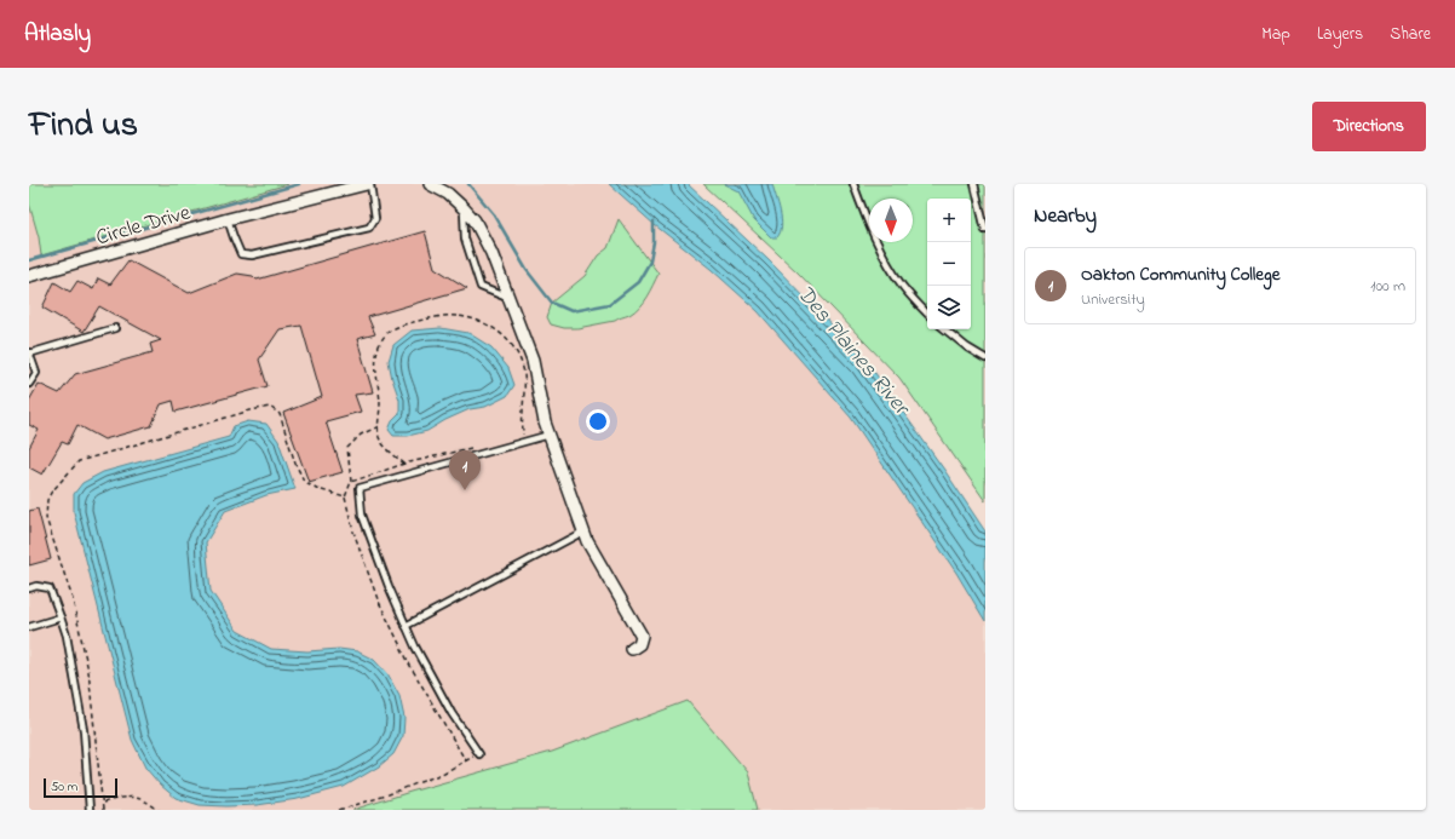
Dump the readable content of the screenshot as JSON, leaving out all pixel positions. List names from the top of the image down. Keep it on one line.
{"streets":{"street":["Circle Drive"]},"water":["Des Plaines River"],"scale_bar":"50 m","north":"bottom","page":{"header":"Atlasly","nav":["Map","Layers","Share"],"title":"Find us","buttons":"Directions","heading":"Nearby","map_buttons":["+","−"],"list":[{"mark":"1","name":"Oakton Community College","note":"University","value":"100 m"}],"pins":"1","scale":"50 m"}}
